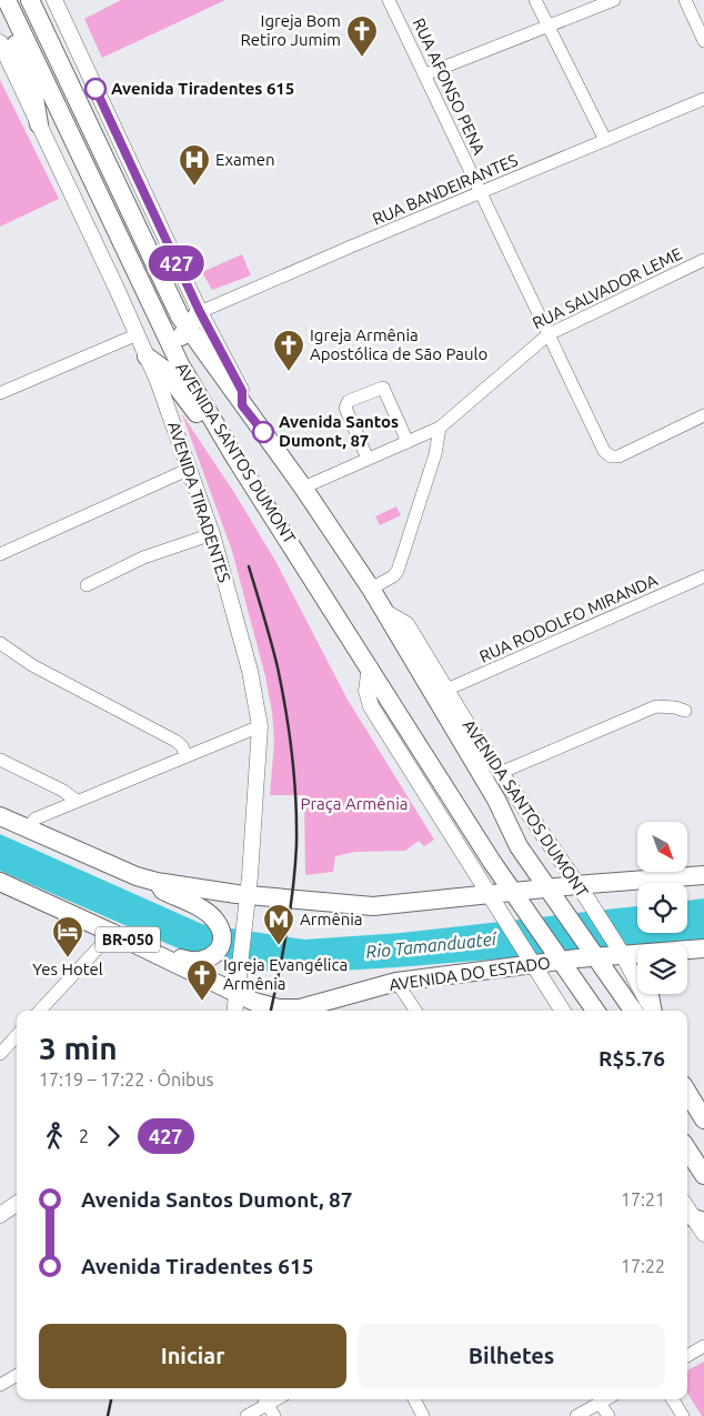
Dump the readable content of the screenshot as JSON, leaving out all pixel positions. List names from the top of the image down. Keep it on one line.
{"streets":{"highway":["AVENIDA SANTOS DUMONT","BR-050","AVENIDA DO ESTADO"],"main road":["AVENIDA TIRADENTES"],"street":["RUA AFONSO PENA","RUA BANDEIRANTES","RUA SALVADOR LEME","RUA RODOLFO MIRANDA"]},"crossings":[["RUA AFONSO PENA","RUA BANDEIRANTES"],["RUA AFONSO PENA","RUA SALVADOR LEME"],["RUA BANDEIRANTES","AVENIDA SANTOS DUMONT"],["RUA SALVADOR LEME","AVENIDA SANTOS DUMONT"],["AVENIDA SANTOS DUMONT","RUA RODOLFO MIRANDA"],["AVENIDA SANTOS DUMONT","AVENIDA DO ESTADO"],["AVENIDA TIRADENTES","AVENIDA DO ESTADO"]],"water":["Rio Tamanduateí"],"parks":["Praça Armênia"],"places":{"church":["Igreja Bom Retiro Jumim","Igreja Armênia Apostólica de São Paulo","Igreja Evangélica Armênia"],"other":["Avenida Tiradentes 615","Avenida Santos Dumont, 87"],"hospital":["Examen"],"metro station":["Armênia"],"hotel":["Yes Hotel"]},"lines":["bus line 427"],"north":"bottom right","page":{"on_map":"427","heading":["3 min","17:19 – 17:22 · Ônibus","R$5.76"],"legs":["2","427"],"list":[{"name":"Avenida Santos Dumont, 87","value":"17:21"},{"name":"Avenida Tiradentes 615","value":"17:22"}],"buttons":["Iniciar","Bilhetes"]}}
